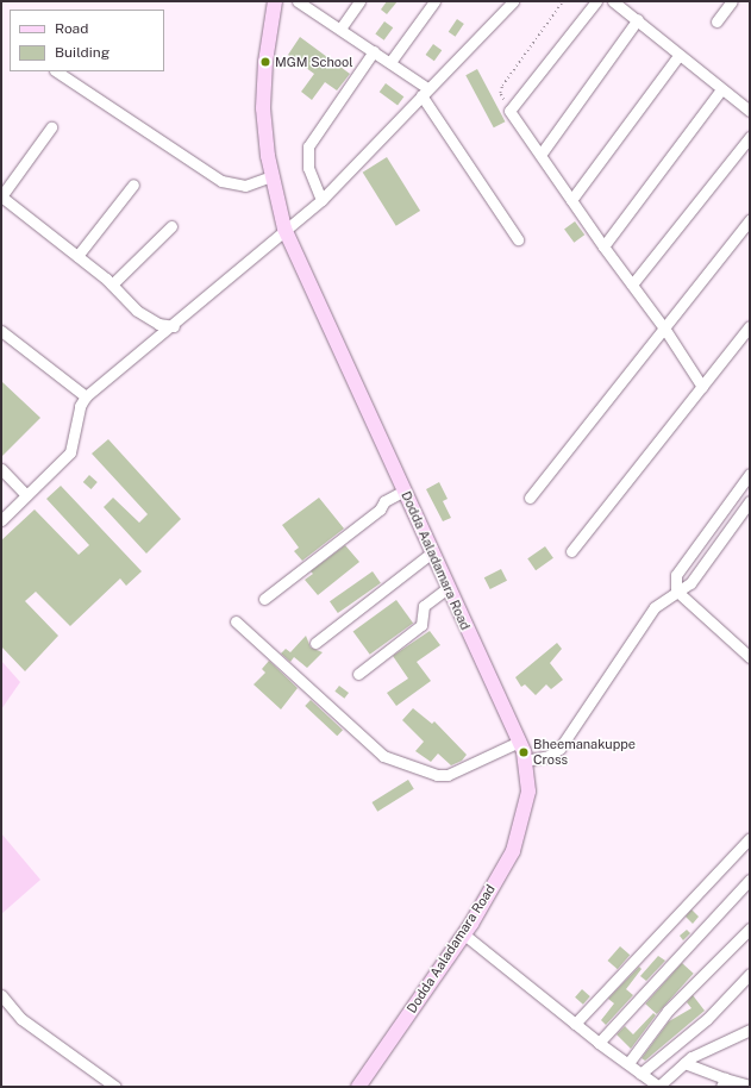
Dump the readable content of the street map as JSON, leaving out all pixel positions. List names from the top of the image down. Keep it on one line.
{"streets":{"main road":["Dodda Aaladamara Road"]},"places":["MGM School","Bheemanakuppe Cross"],"legend":["Road","Building"]}
